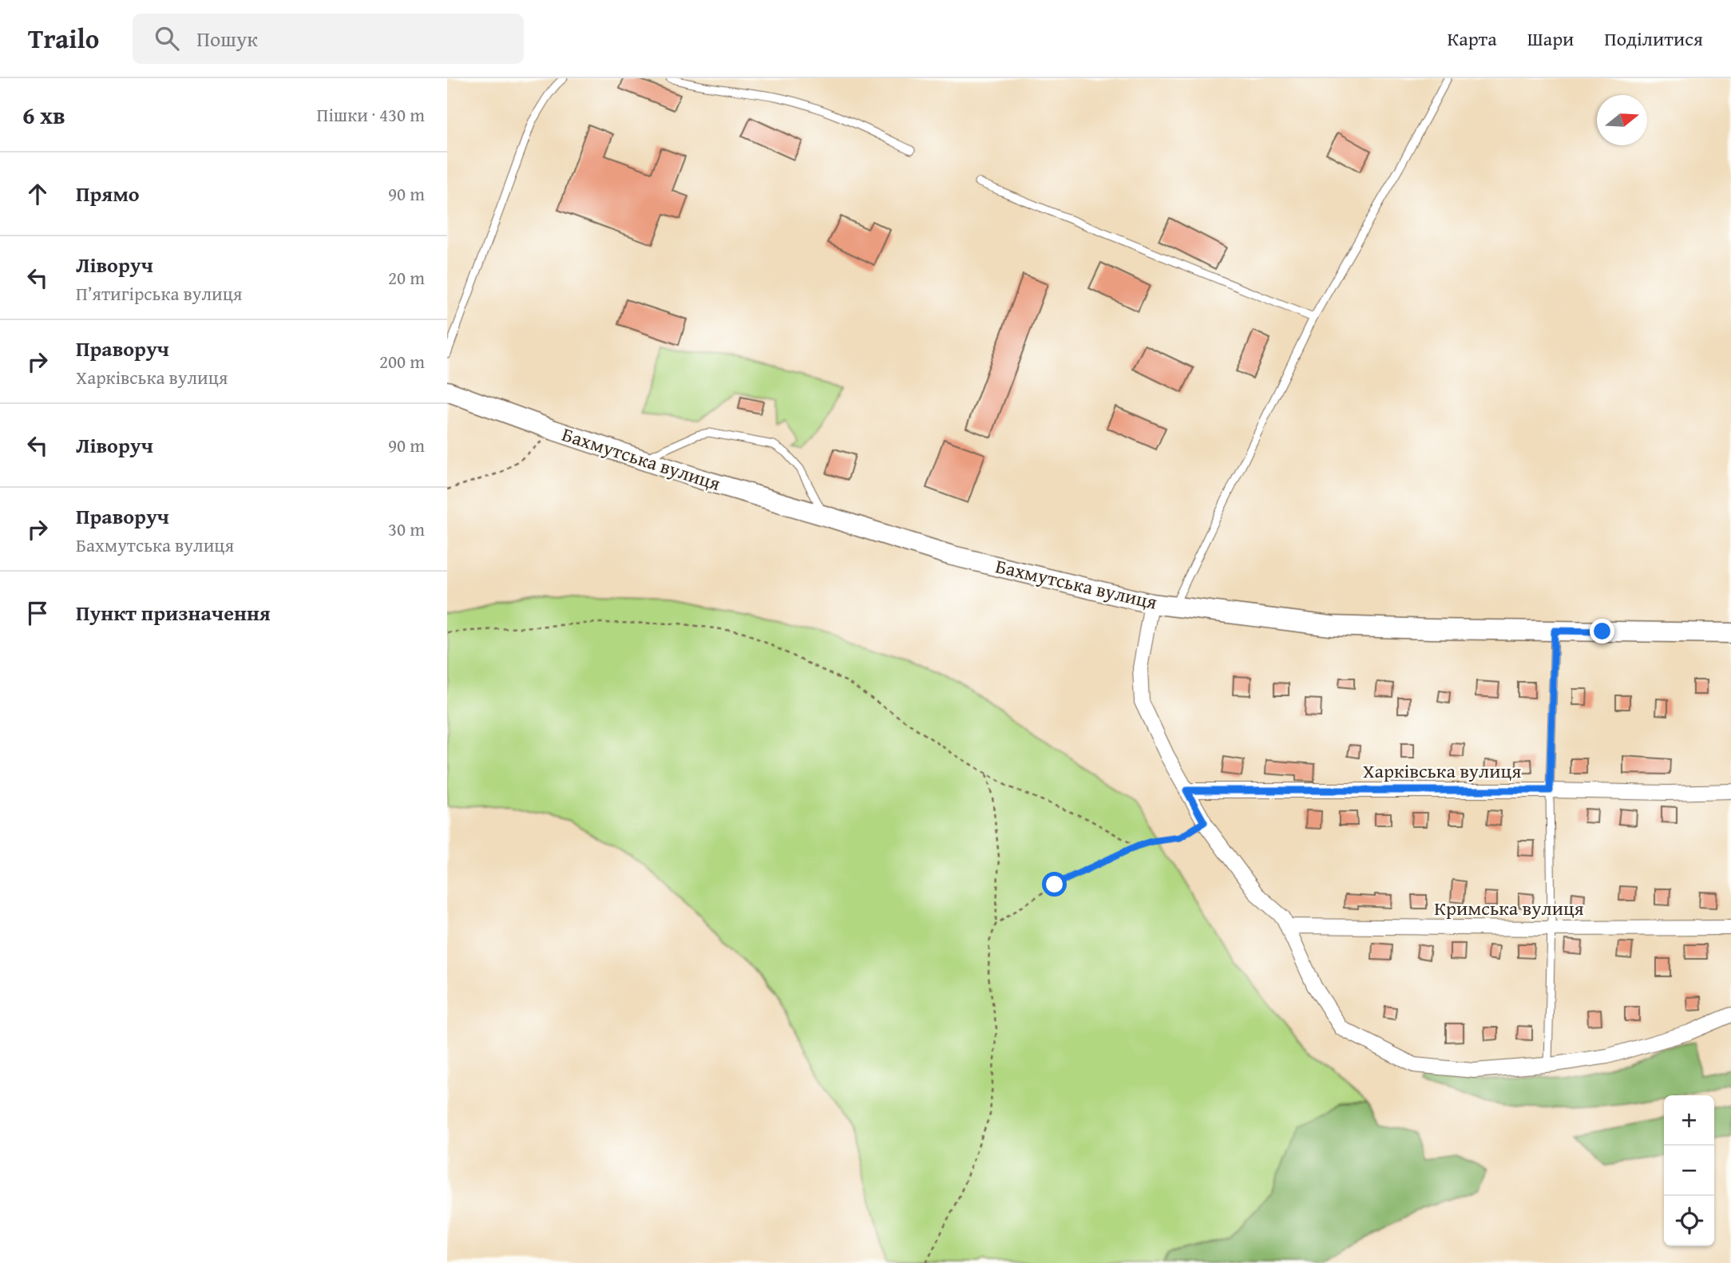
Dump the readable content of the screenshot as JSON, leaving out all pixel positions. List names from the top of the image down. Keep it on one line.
{"streets":{"main road":["Бахмутська вулиця"],"street":["Харківська вулиця","Кримська вулиця"]},"north":"right","page":{"header":"Trailo","search":"Пошук","nav":["Карта","Шари","Поділитися"],"heading":["6 хв","Пішки · 430 m"],"list":[["Прямо","90 m"],["Ліворуч","П’ятигірська вулиця","20 m"],["Праворуч","Харківська вулиця","200 m"],["Ліворуч","90 m"],["Праворуч","Бахмутська вулиця","30 m"],"Пункт призначення"],"map_buttons":["+","−"]}}
